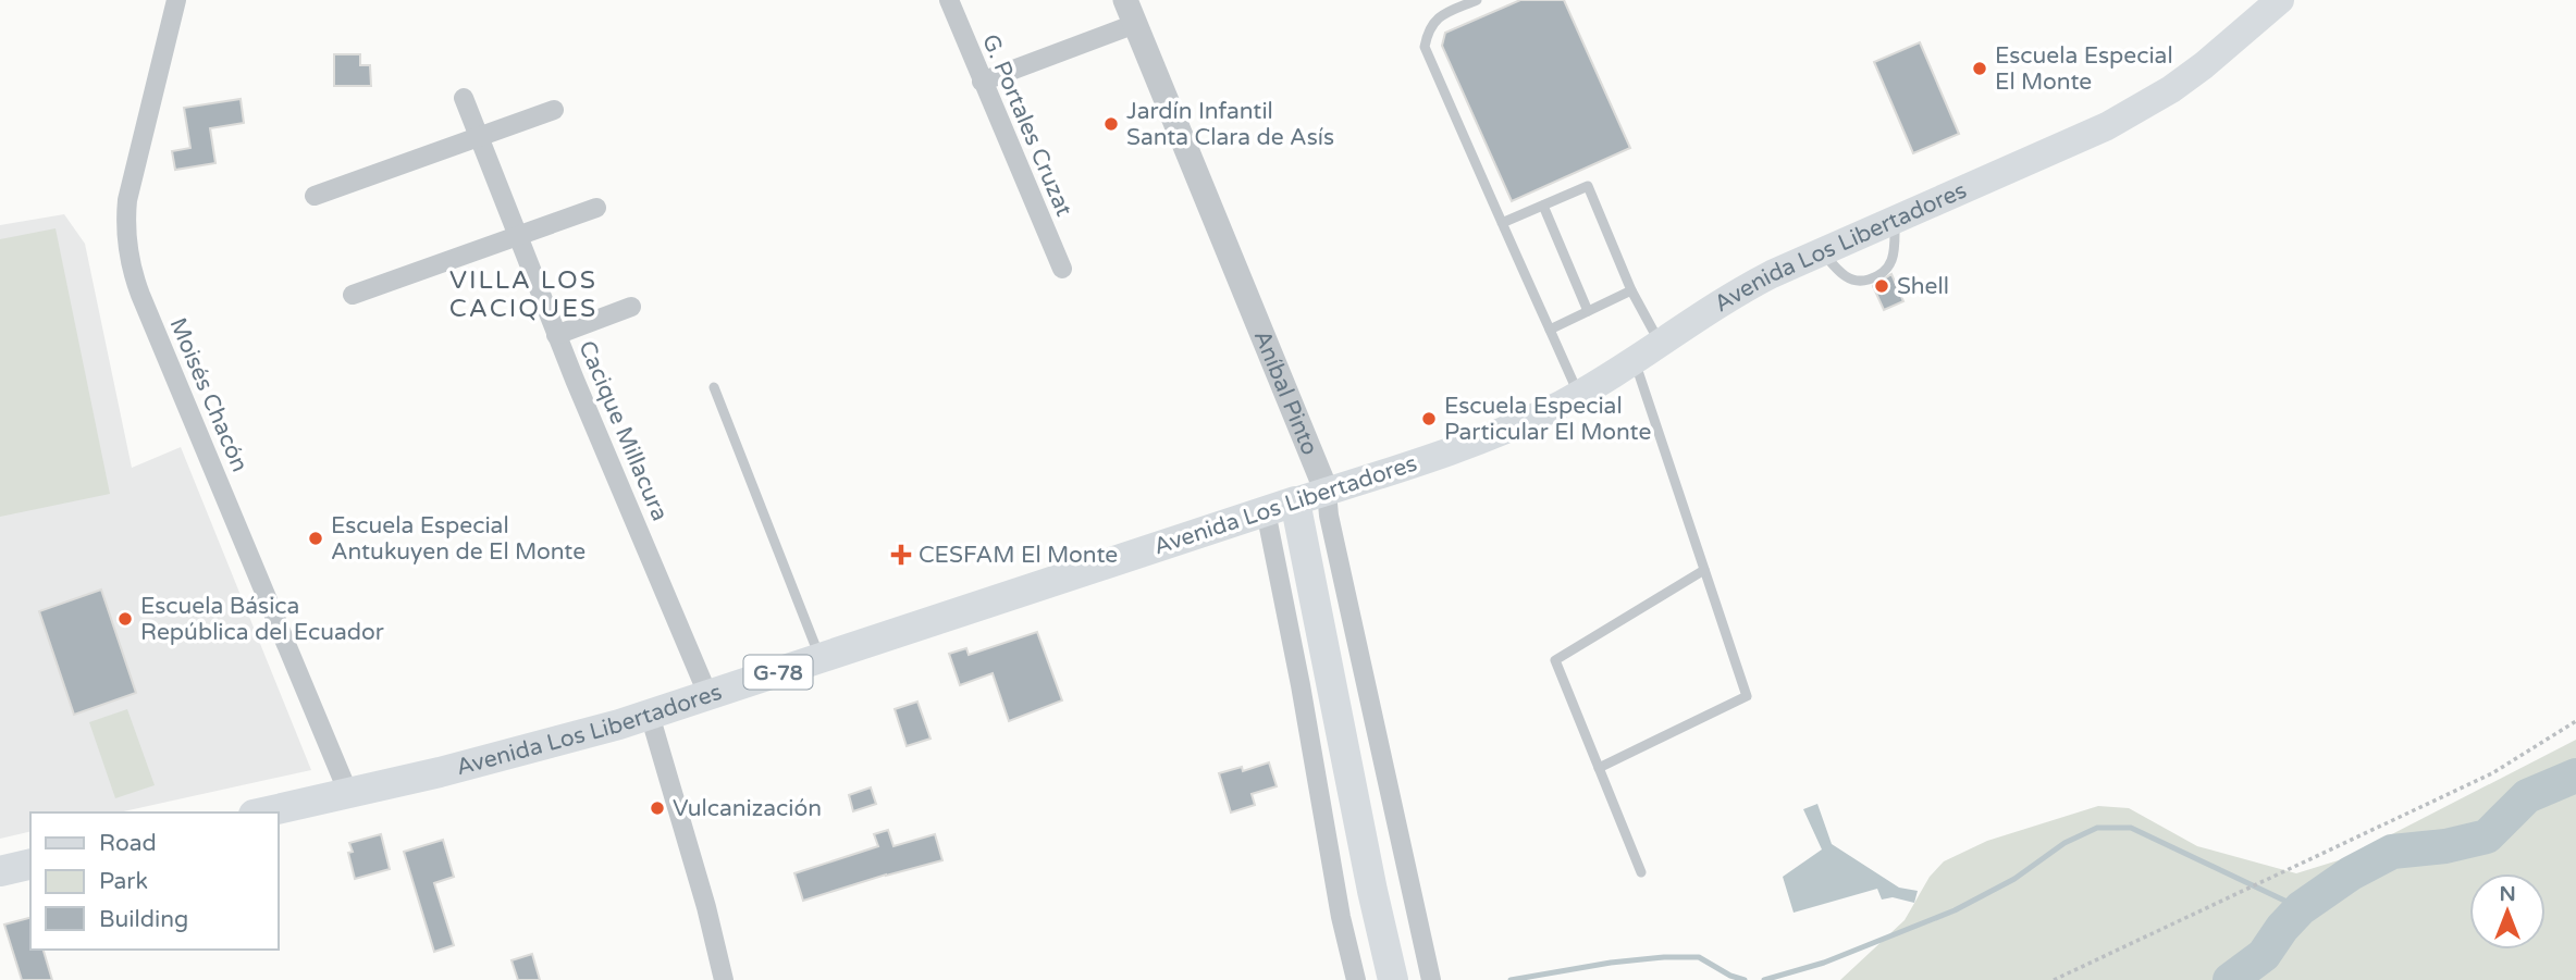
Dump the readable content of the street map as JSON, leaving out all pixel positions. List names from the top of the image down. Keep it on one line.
{"streets":{"main road":["Avenida Los Libertadores","G-78"],"street":["G. Portales Cruzat","Aníbal Pinto","Moisés Chacón","Cacique Millacura"]},"crossings":[["Avenida Los Libertadores","Aníbal Pinto"],["Avenida Los Libertadores","Moisés Chacón"],["Avenida Los Libertadores","Cacique Millacura"]],"districts":["VILLA LOS CACIQUES"],"places":{"other":["Escuela Especial El Monte","Jardín Infantil Santa Clara de Asís","Shell","Escuela Especial Particular El Monte","Escuela Especial Antukuyen de El Monte","Escuela Básica República del Ecuador","Vulcanización"],"health":["CESFAM El Monte"]},"legend":["Road","Park","Building"],"north":"top"}
